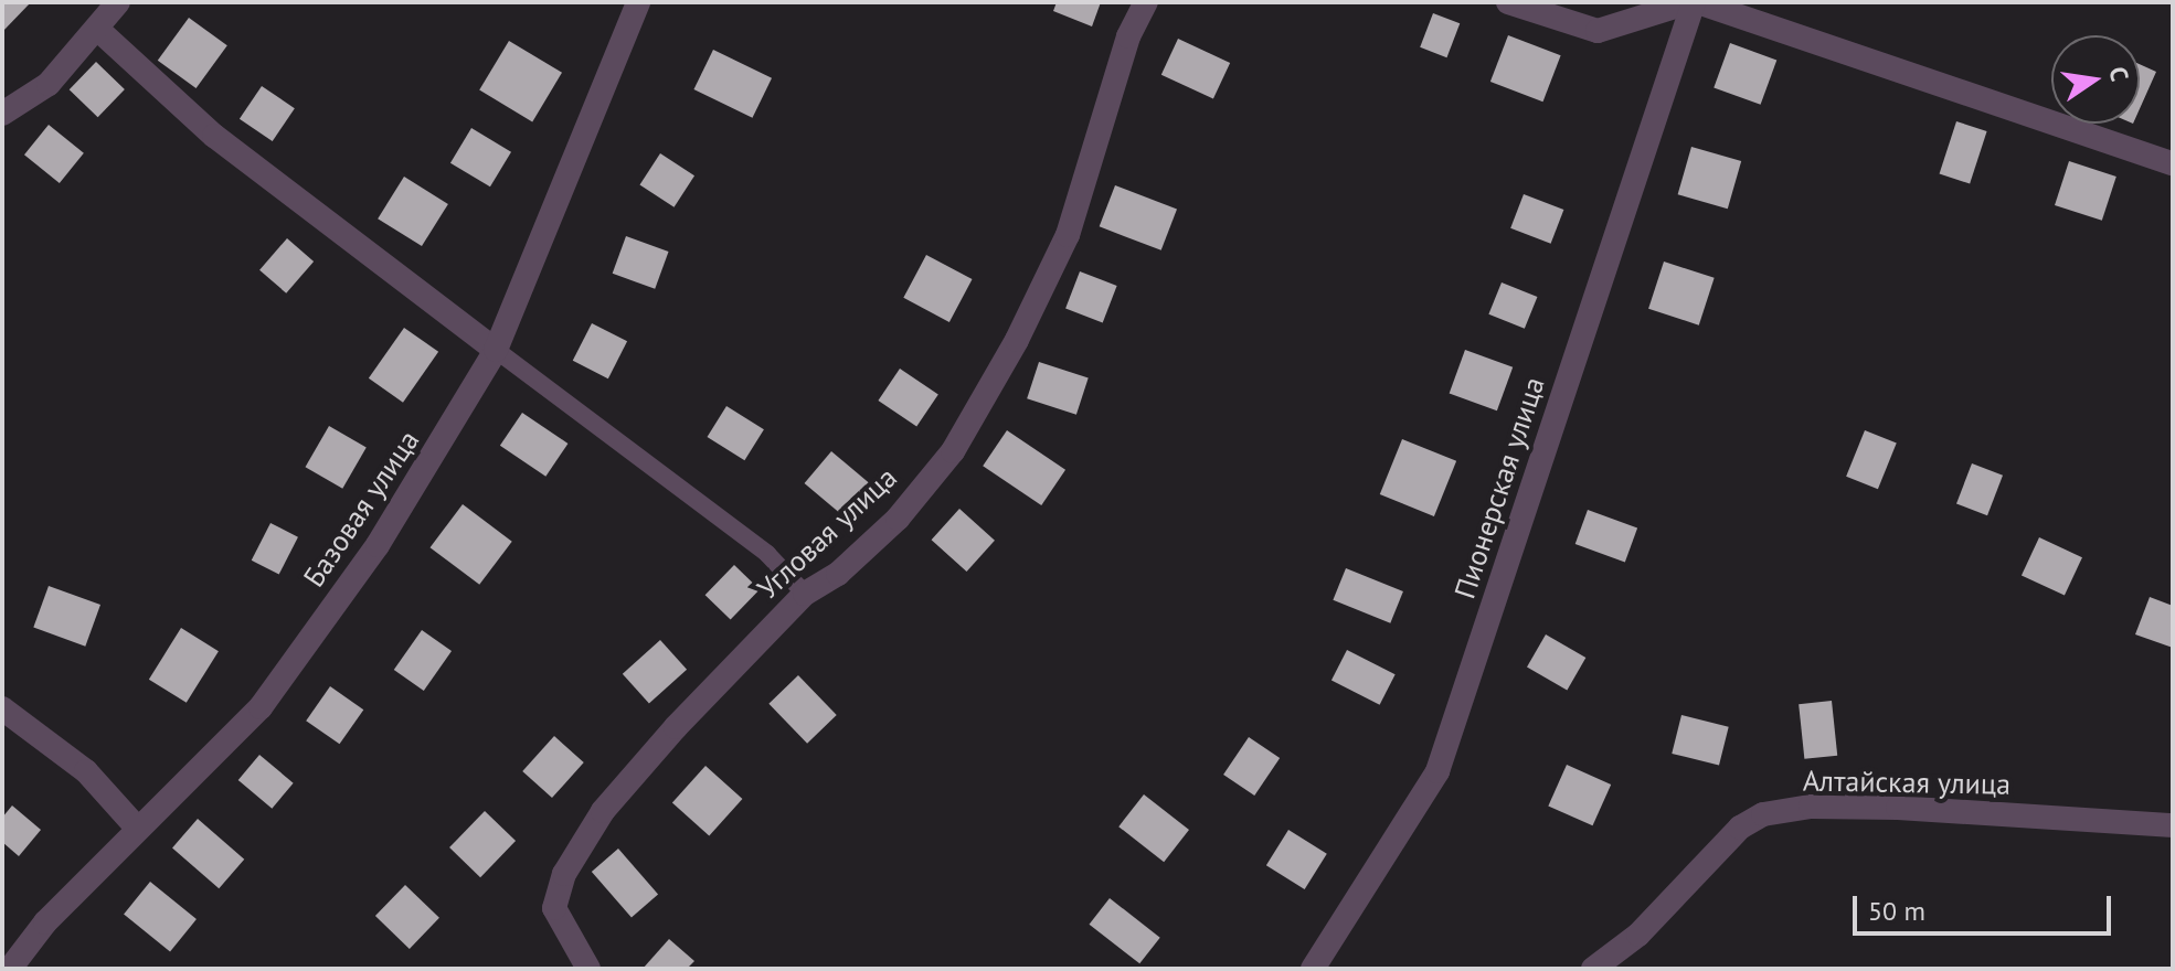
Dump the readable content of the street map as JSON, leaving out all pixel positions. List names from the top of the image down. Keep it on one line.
{"streets":{"street":["Пионерская улица","Базовая улица","Угловая улица","Алтайская улица"]},"scale_bar":"50 m","north":"right"}
